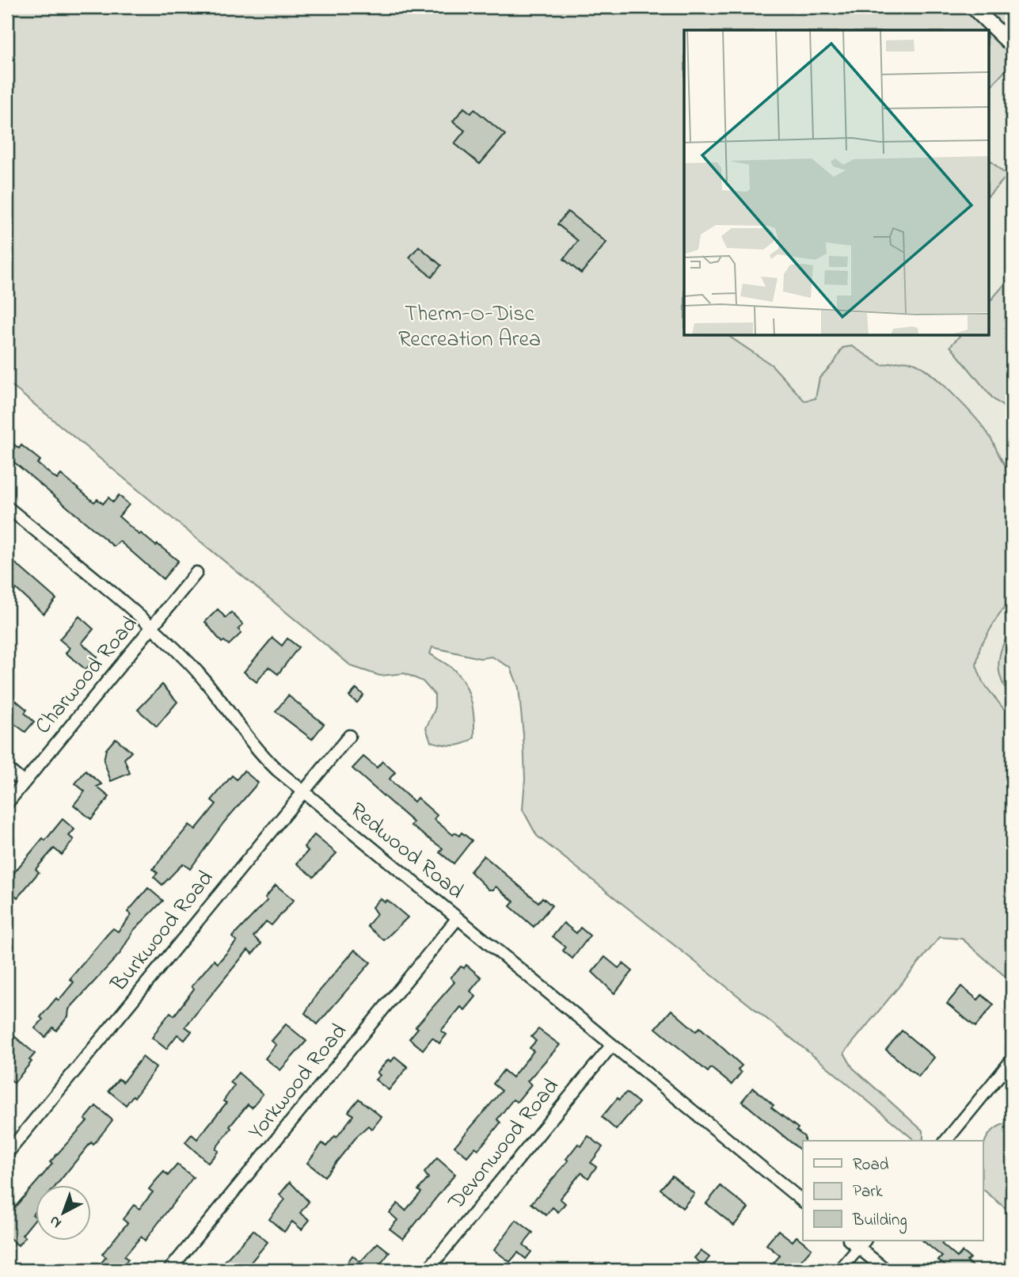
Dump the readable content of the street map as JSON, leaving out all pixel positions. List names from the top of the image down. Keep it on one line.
{"streets":{"street":["Charwood Road","Redwood Road","Burkwood Road","Yorkwood Road","Devonwood Road"]},"crossings":[["Charwood Road","Redwood Road"],["Redwood Road","Burkwood Road"],["Redwood Road","Yorkwood Road"],["Redwood Road","Devonwood Road"]],"parks":["Therm-O-Disc Recreation Area"],"legend":["Road","Park","Building"],"north":"bottom left"}
